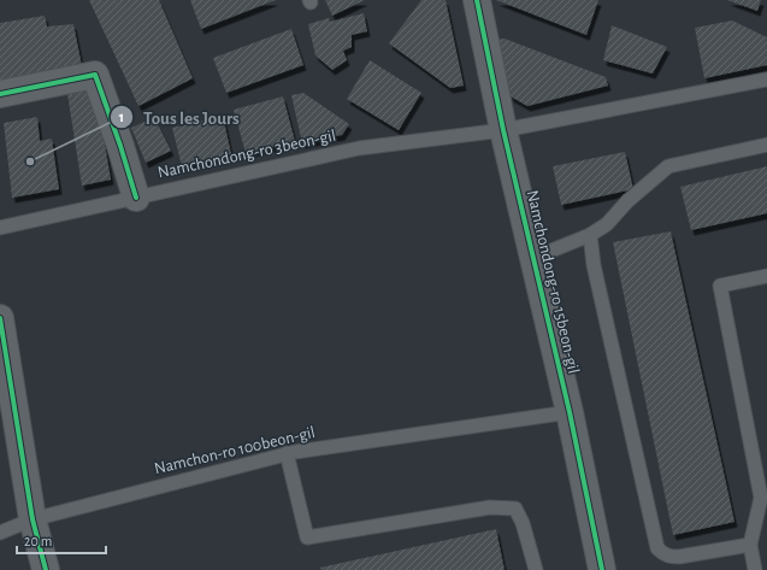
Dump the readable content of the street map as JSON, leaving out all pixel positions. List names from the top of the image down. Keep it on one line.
{"streets":{"street":["Namchondong-ro 15beon-gil"],"lane":["Namchondong-ro 3beon-gil","Namchon-ro 100beon-gil"]},"crossings":[["Namchondong-ro 3beon-gil","Namchondong-ro 15beon-gil"],["Namchondong-ro 15beon-gil","Namchon-ro 100beon-gil"]],"places":["Tous les Jours"],"scale_bar":"20 m"}
